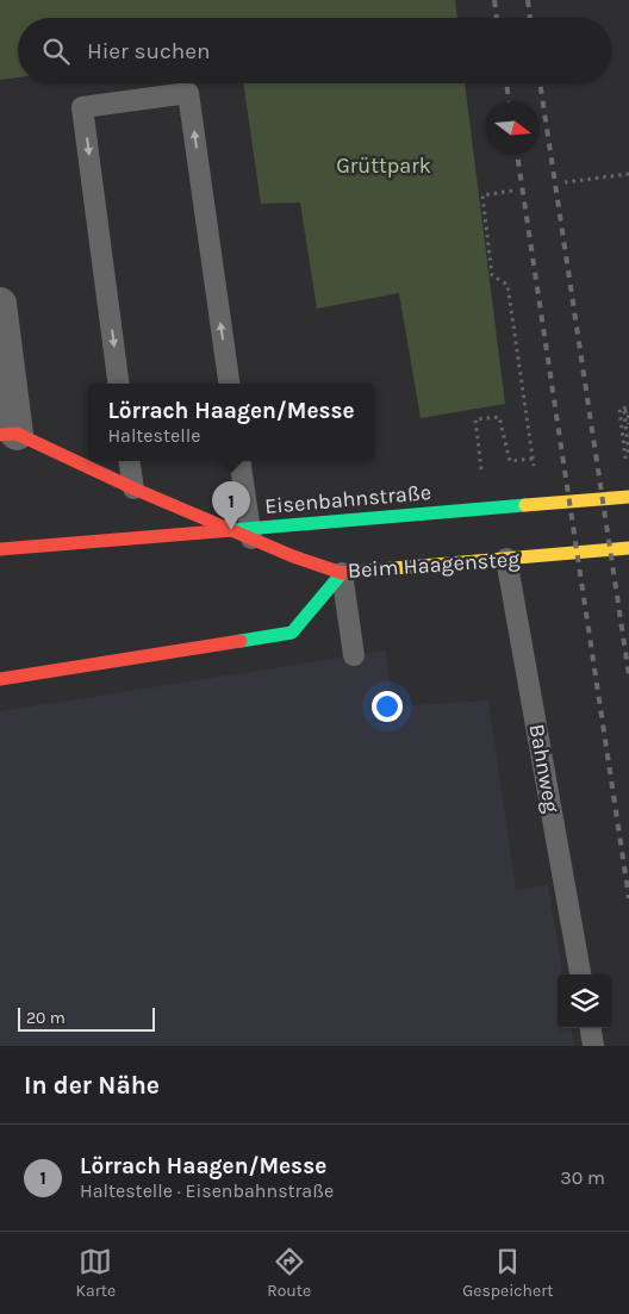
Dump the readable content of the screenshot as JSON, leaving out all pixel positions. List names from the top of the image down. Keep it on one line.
{"streets":{"street":["Eisenbahnstraße","Beim Haagensteg"],"lane":["Bahnweg"]},"crossings":[["Beim Haagensteg","Bahnweg"]],"parks":["Grüttpark"],"scale_bar":"20 m","north":"right","page":{"search":"Hier suchen","popup":["Lörrach Haagen/Messe","Haltestelle"],"pins":"1","scale":"20 m","heading":"In der Nähe","list":[{"mark":"1","name":"Lörrach Haagen/Messe","note":"Haltestelle · Eisenbahnstraße","value":"30 m"}],"nav":["Karte","Route","Gespeichert"]}}
